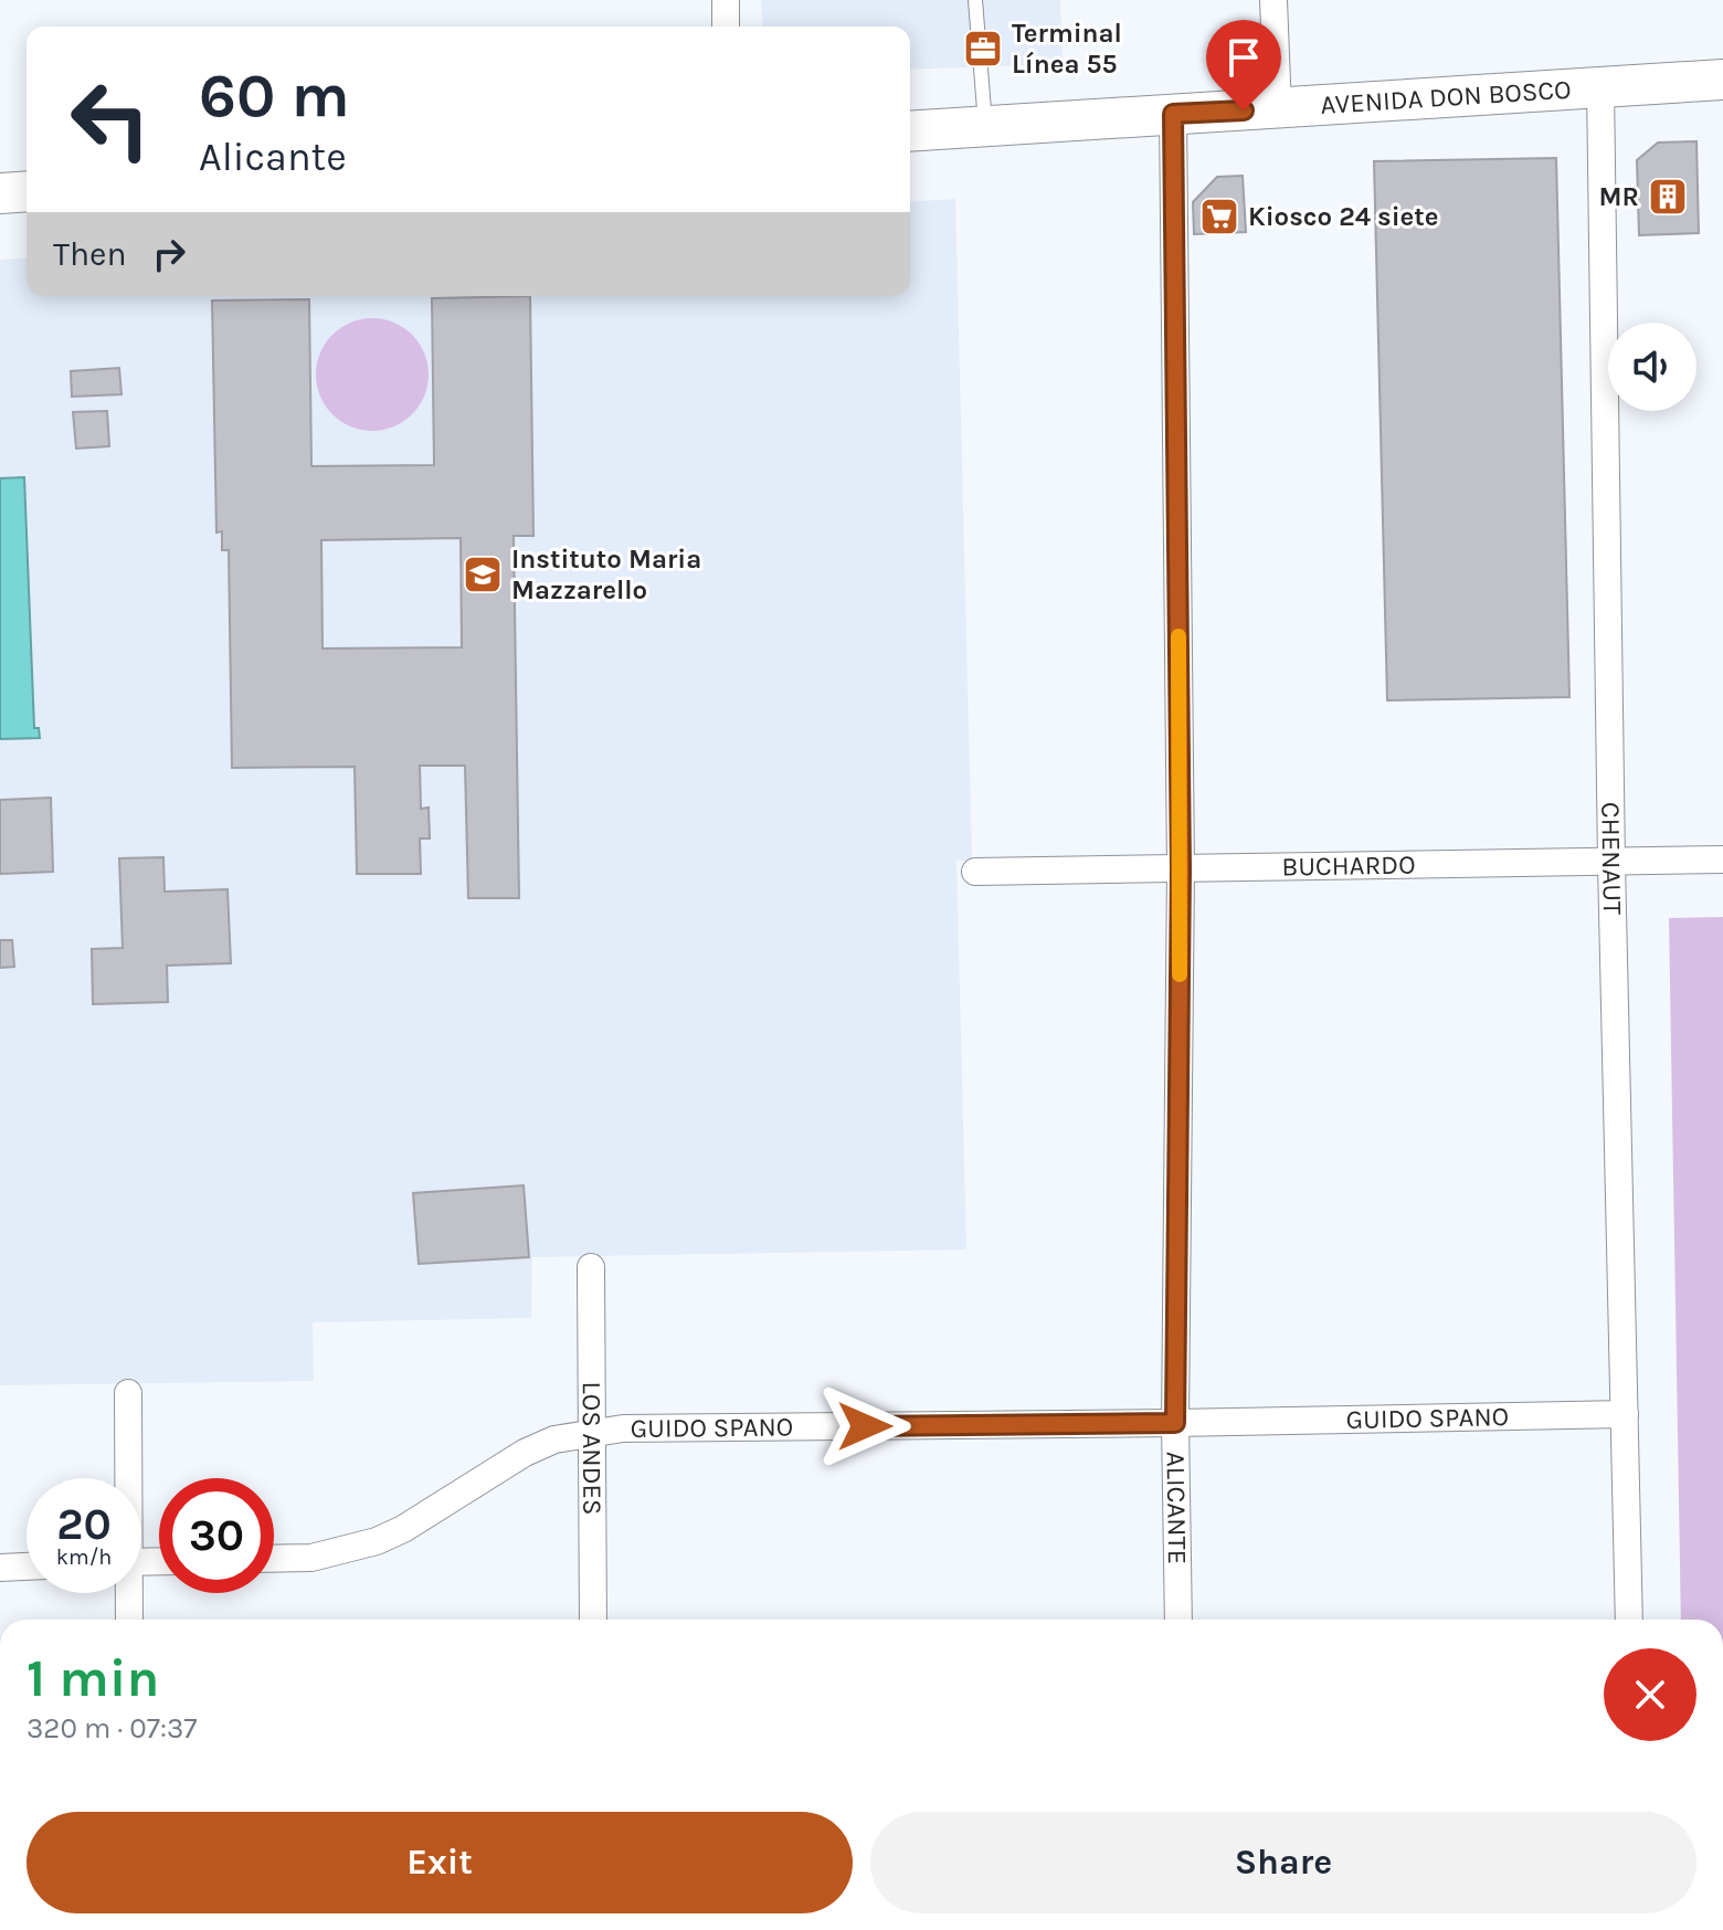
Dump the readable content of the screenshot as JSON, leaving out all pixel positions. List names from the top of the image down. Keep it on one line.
{"streets":{"main road":["AVENIDA DON BOSCO"],"street":["CHENAUT","BUCHARDO","GUIDO SPANO","LOS ANDES","ALICANTE"]},"crossings":[["AVENIDA DON BOSCO","CHENAUT"],["AVENIDA DON BOSCO","ALICANTE"],["CHENAUT","BUCHARDO"],["CHENAUT","GUIDO SPANO"],["BUCHARDO","ALICANTE"],["GUIDO SPANO","LOS ANDES"],["GUIDO SPANO","ALICANTE"]],"places":{"office":["Terminal Línea 55"],"building":["MR"],"supermarket":["Kiosco 24 siete"],"school or university":["Instituto Maria Mazzarello"]},"page":{"turn":["60 m","Alicante"],"then":"Then","speed":"20 km/h","limit":"30","heading":["1 min","320 m · 07:37"],"buttons":["Exit","Share"]}}
